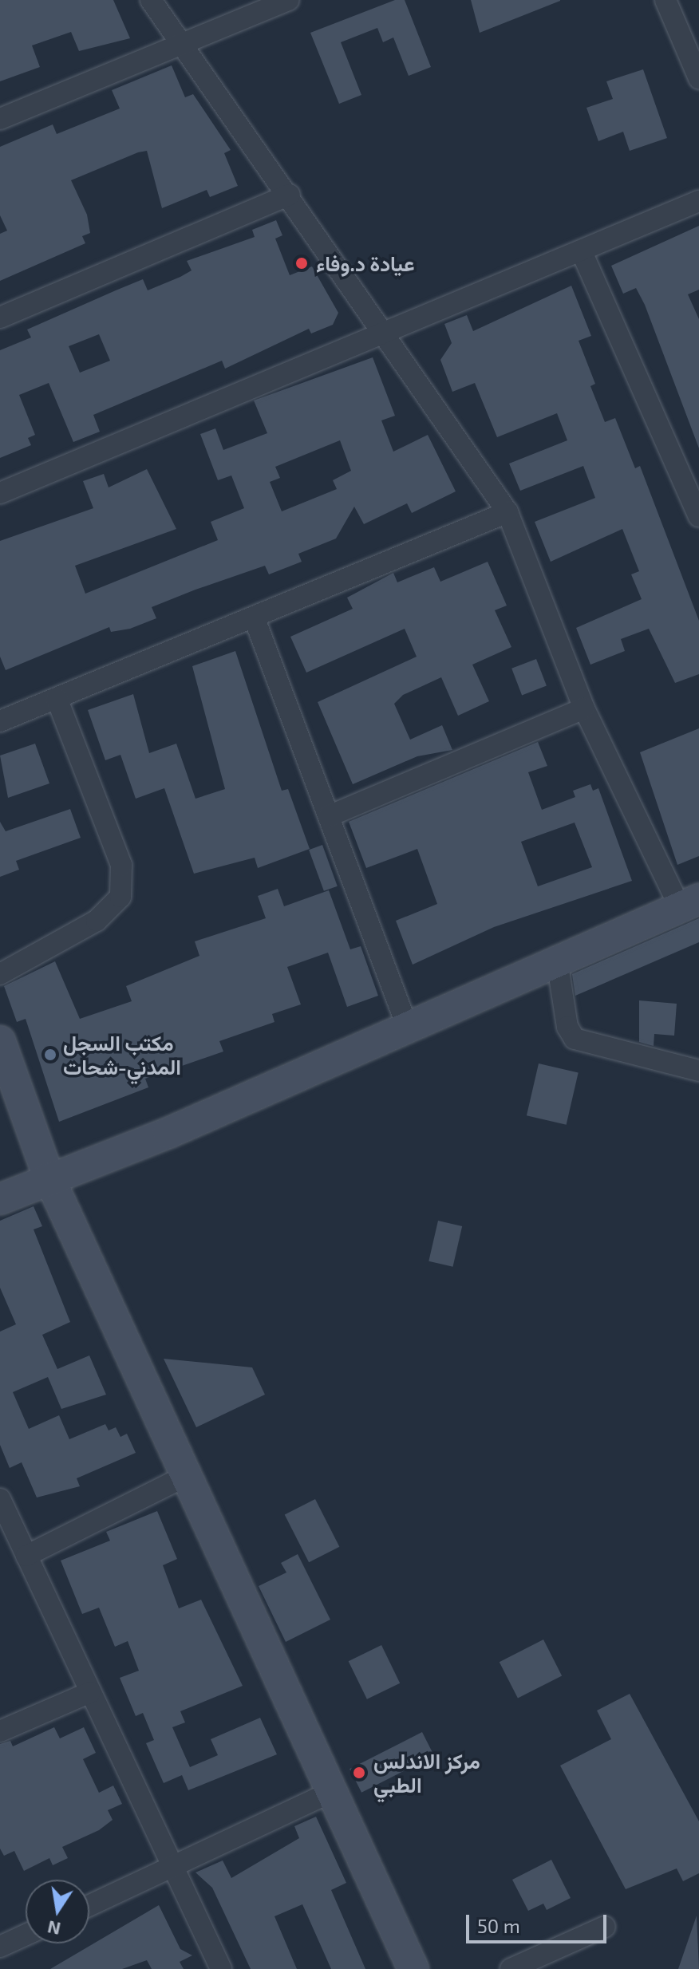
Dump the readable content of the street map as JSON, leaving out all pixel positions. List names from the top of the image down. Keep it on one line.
{"places":["عيادة د.وفاء","مكتب السجل المدني-شحات","مركز الاندلس الطبي"],"scale_bar":"50 m","north":"bottom"}
